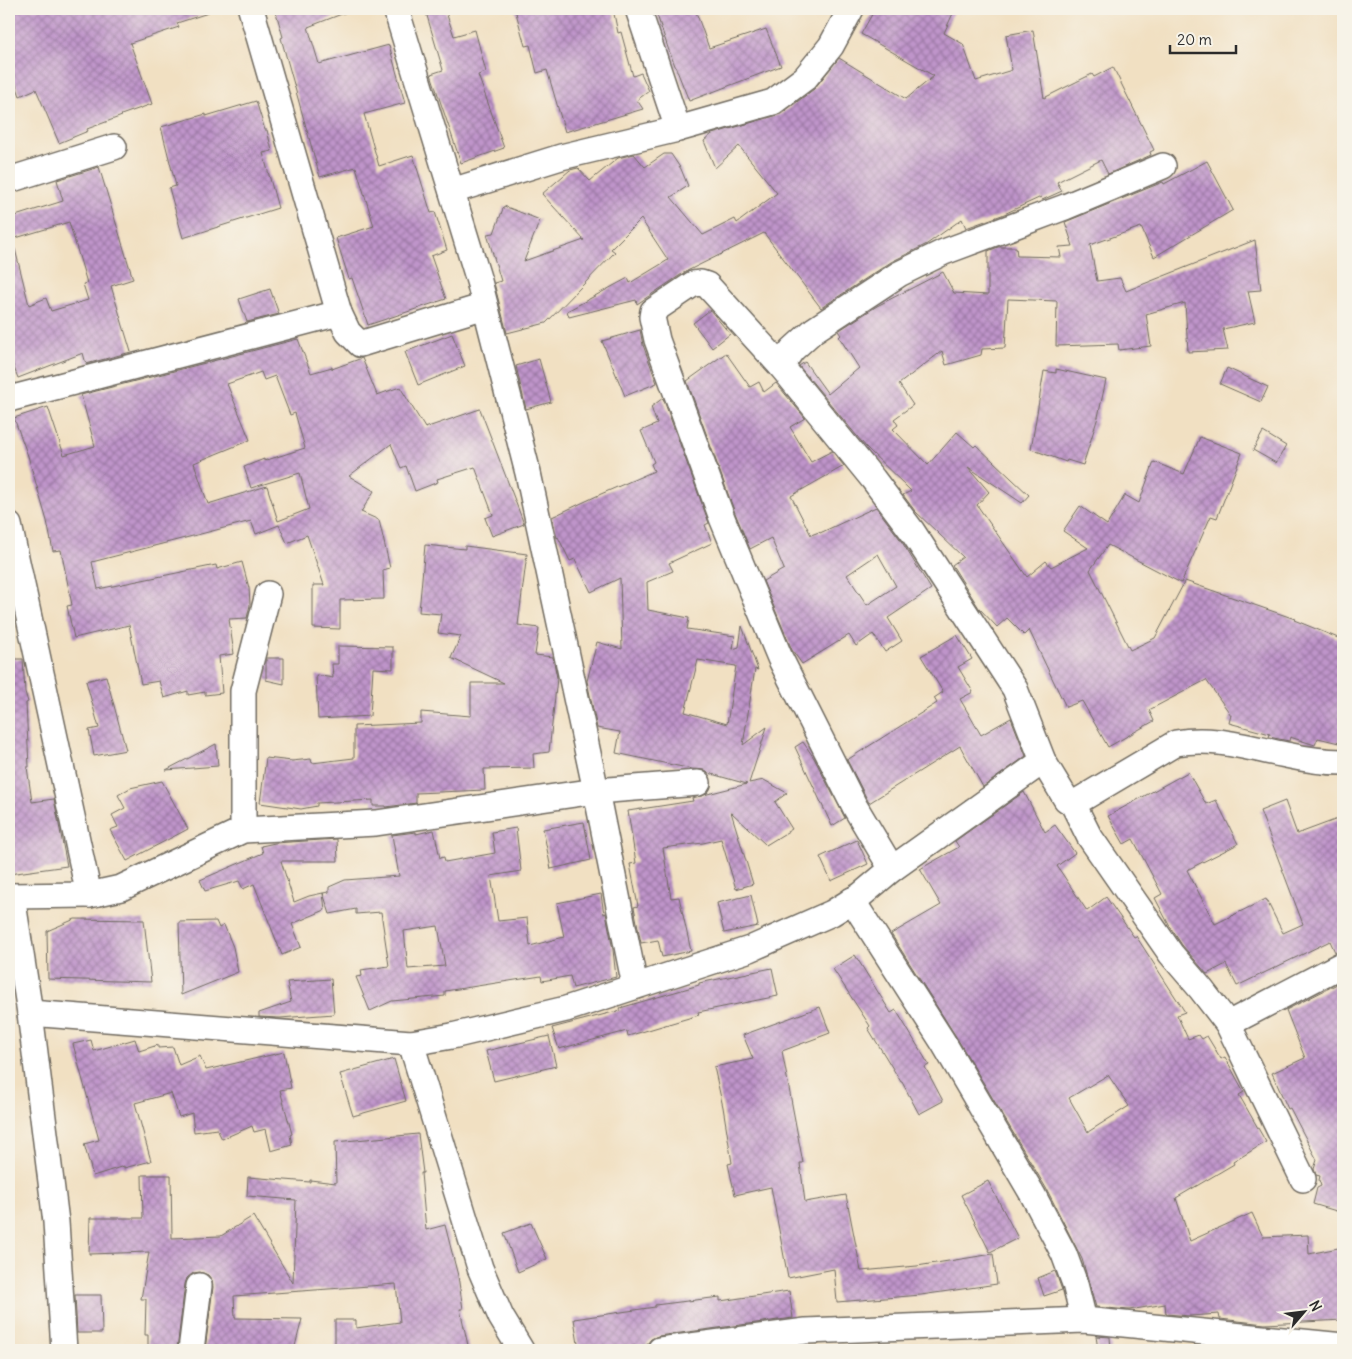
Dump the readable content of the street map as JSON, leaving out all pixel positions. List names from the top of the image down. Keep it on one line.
{"scale_bar":"20 m","north":"top right"}
